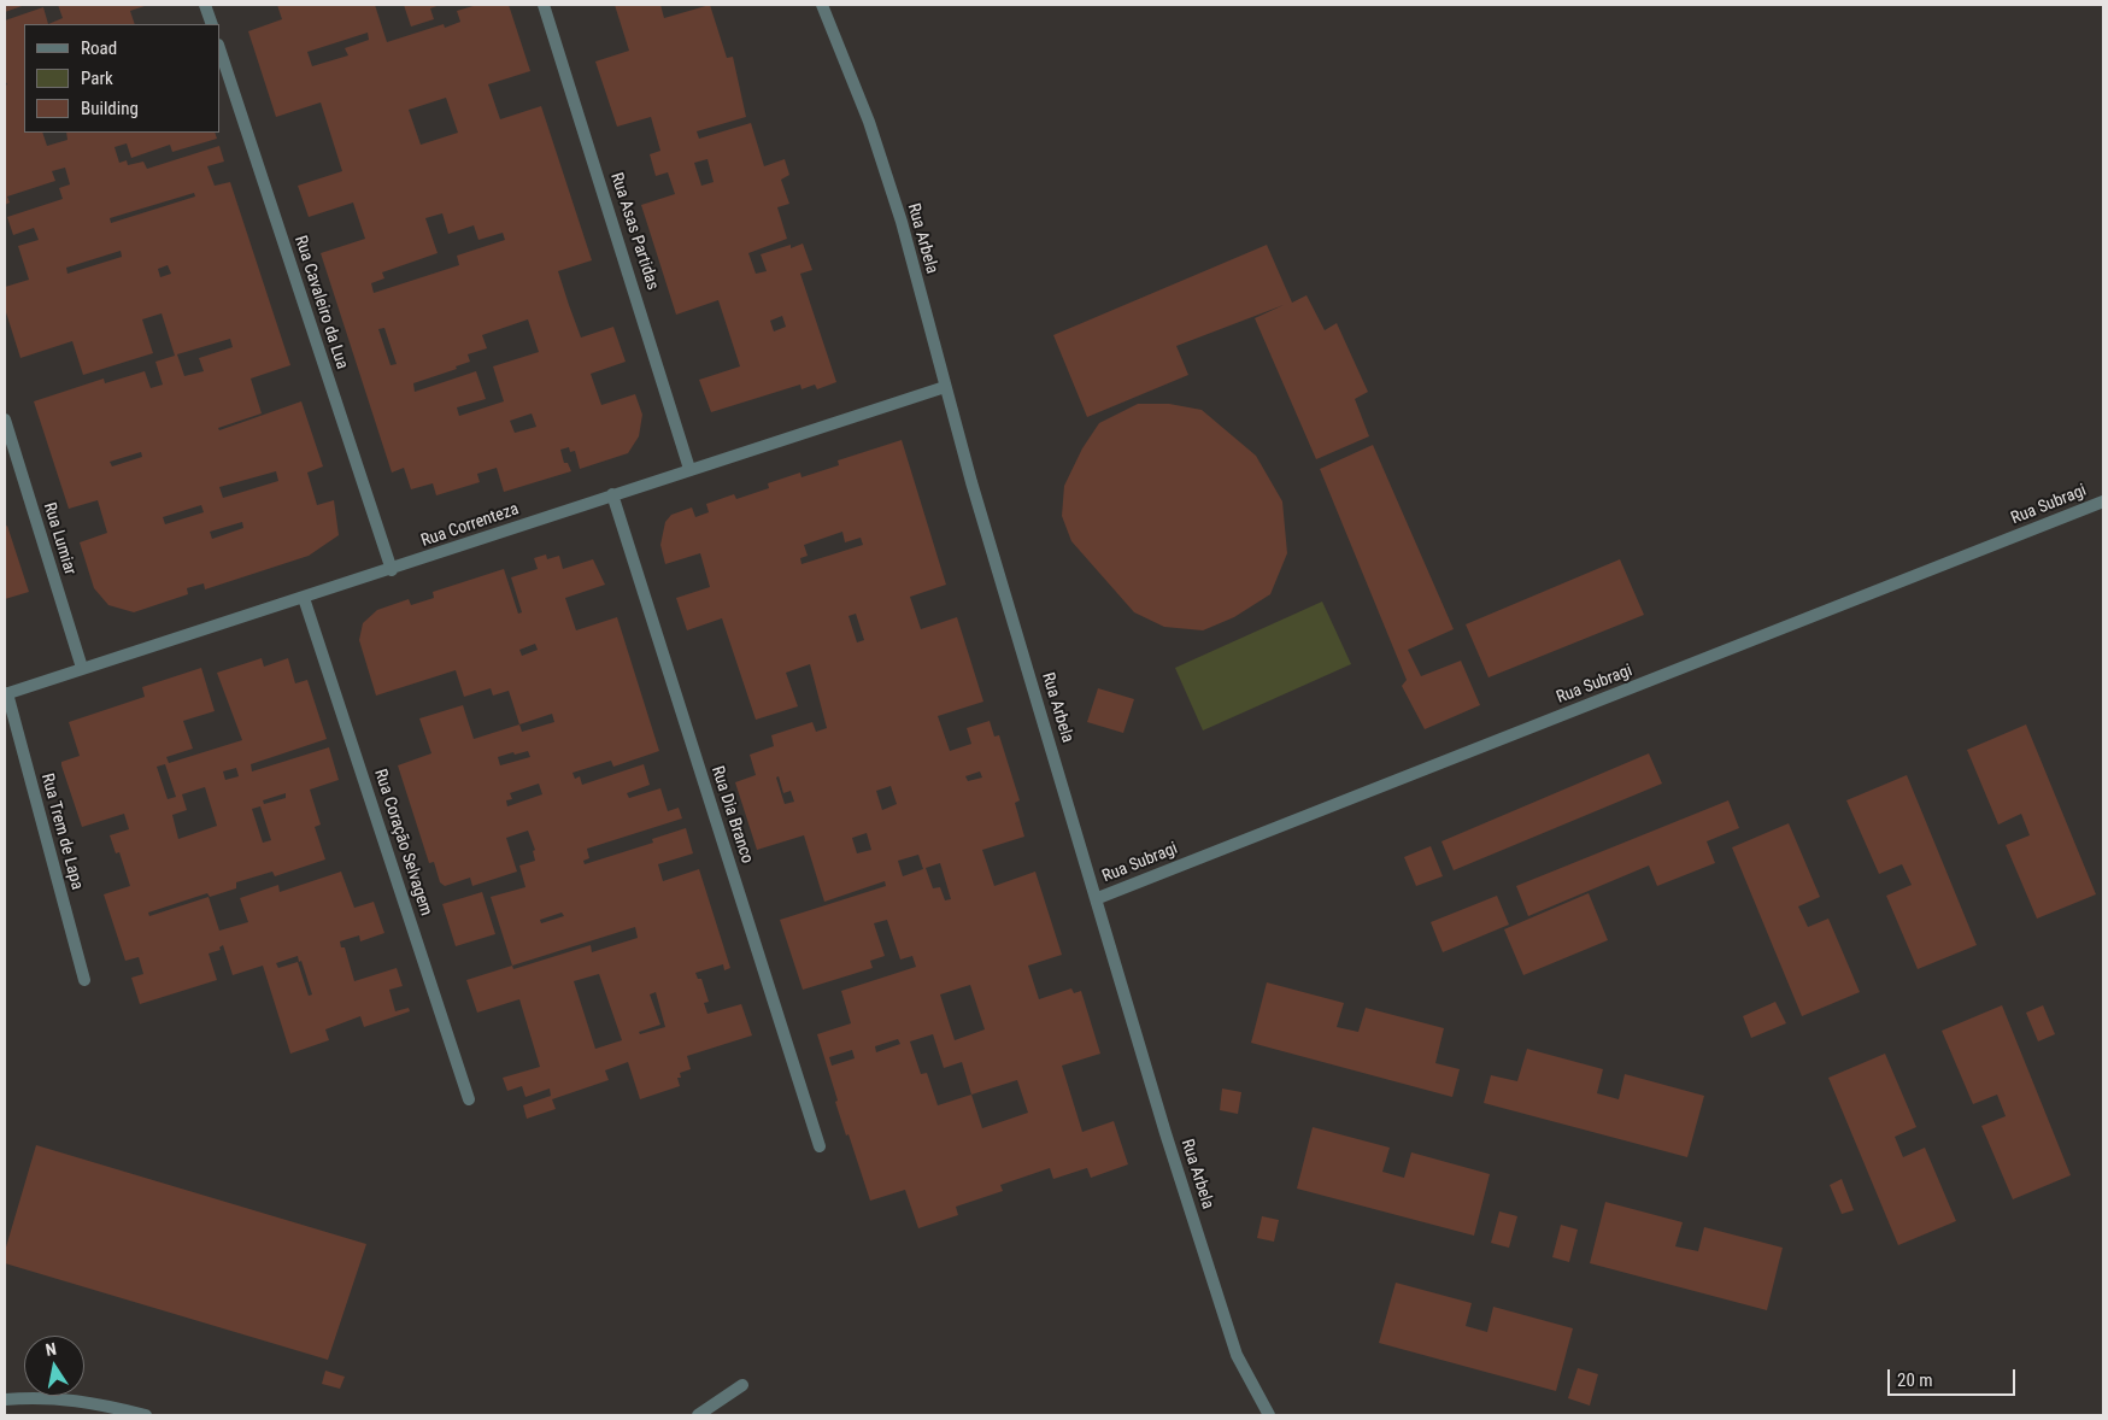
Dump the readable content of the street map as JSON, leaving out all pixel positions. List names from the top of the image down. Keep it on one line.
{"streets":{"street":["Rua Asas Partidas","Rua Arbela","Rua Cavaleiro da Lua","Rua Subragi","Rua Correnteza","Rua Lumiar","Rua Dia Branco","Rua Trem de Lapa","Rua Coração Selvagem"]},"crossings":[["Rua Asas Partidas","Rua Correnteza"],["Rua Arbela","Rua Subragi"],["Rua Arbela","Rua Correnteza"],["Rua Cavaleiro da Lua","Rua Correnteza"],["Rua Correnteza","Rua Lumiar"],["Rua Correnteza","Rua Dia Branco"],["Rua Correnteza","Rua Trem de Lapa"],["Rua Correnteza","Rua Coração Selvagem"]],"legend":["Road","Park","Building"],"scale_bar":"20 m","north":"top"}
